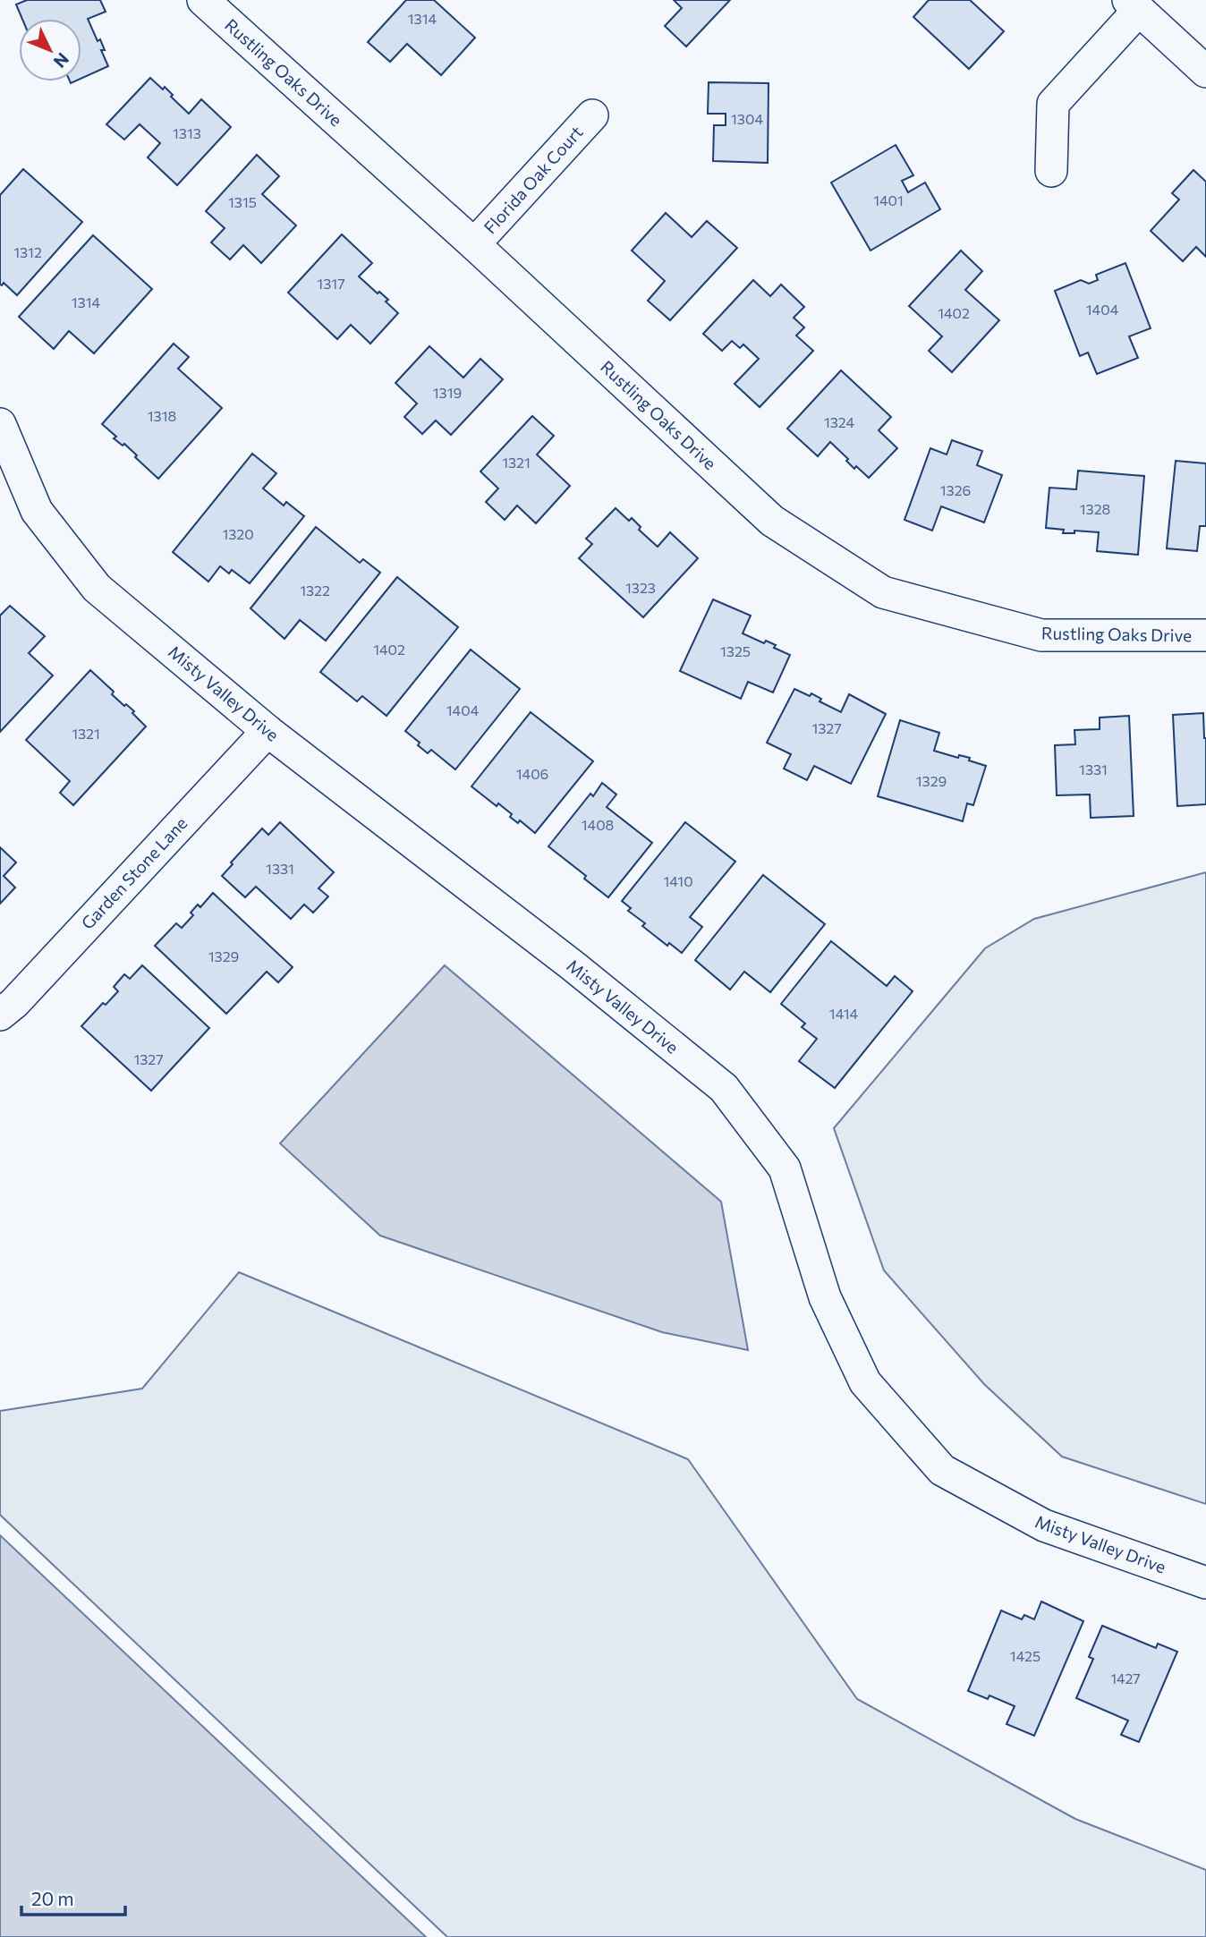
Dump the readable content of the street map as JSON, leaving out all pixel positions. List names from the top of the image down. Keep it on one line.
{"streets":{"street":["Rustling Oaks Drive","Florida Oak Court","Misty Valley Drive","Garden Stone Lane"]},"crossings":[["Rustling Oaks Drive","Florida Oak Court"],["Misty Valley Drive","Garden Stone Lane"]],"house_numbers":["1314","1304","1313","1401","1315","1312","1317","1314","1404","1402","1319","1318","1324","1321","1326","1328","1320","1323","1322","1402","1325","1404","1327","1321","1331","1406","1329","1408","1331","1410","1329","1414","1327","1425","1427"],"scale_bar":"20 m","north":"bottom right"}
